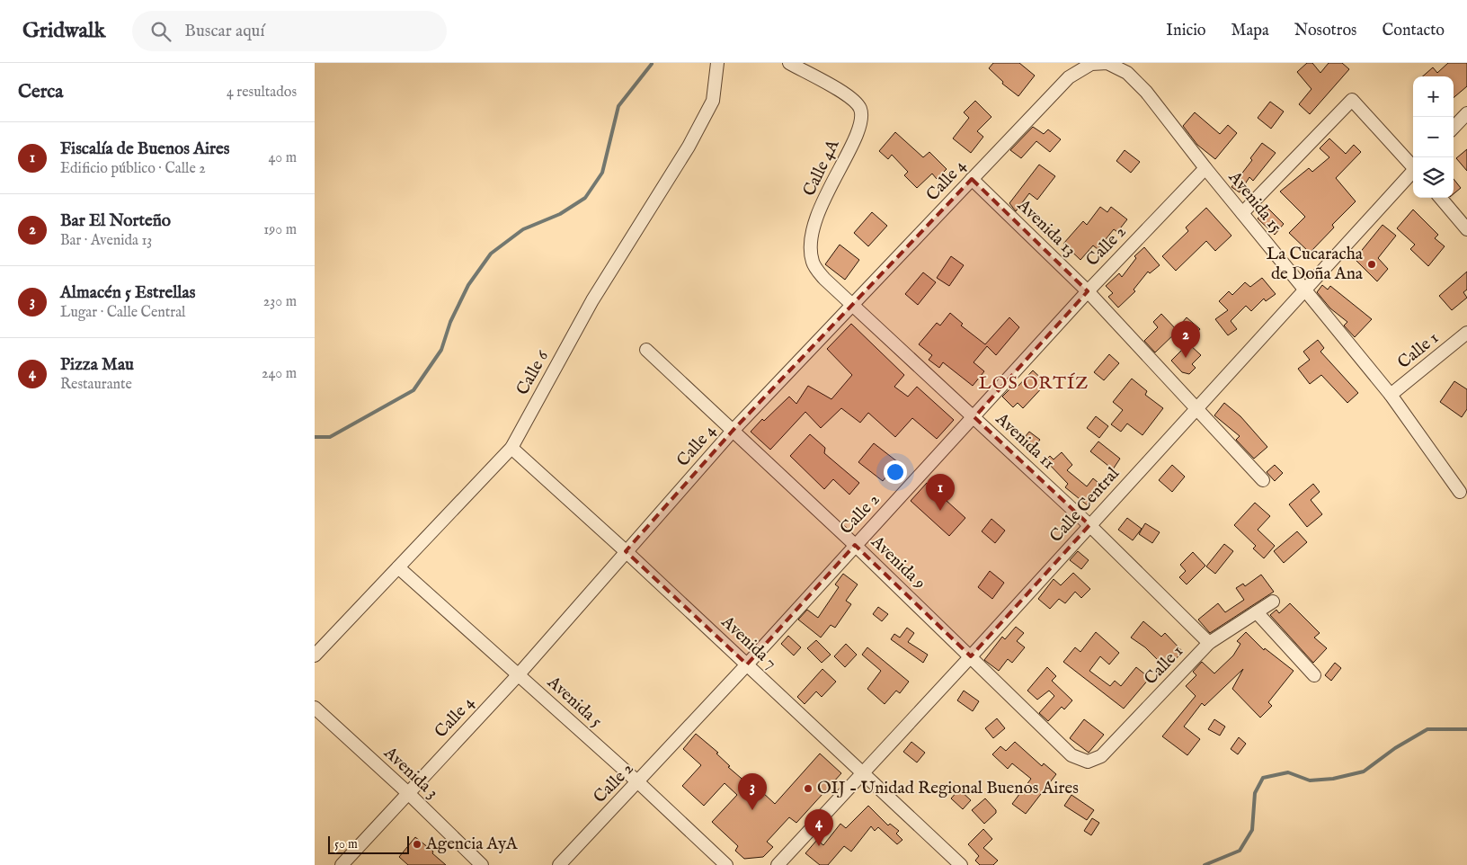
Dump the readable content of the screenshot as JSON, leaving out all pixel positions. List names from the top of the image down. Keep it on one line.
{"streets":{"street":["Calle 4A","Calle 4","Avenida 15","Avenida 13","Calle 2","Calle 1","Calle 6","Avenida 11","Calle Central","Avenida 9","Avenida 7","Avenida 5","Avenida 3"]},"crossings":[["Calle 4A","Avenida 11"],["Calle 4","Avenida 15"],["Calle 4","Avenida 13"],["Calle 4","Avenida 11"],["Calle 4","Avenida 9"],["Calle 4","Avenida 7"],["Calle 4","Avenida 5"],["Calle 4","Avenida 3"],["Avenida 15","Calle 2"],["Avenida 15","Calle 1"],["Avenida 15","Calle Central"],["Avenida 13","Calle 2"],["Avenida 13","Calle Central"],["Calle 2","Avenida 11"],["Calle 2","Avenida 9"],["Calle 2","Avenida 7"],["Calle 2","Avenida 5"],["Calle 1","Avenida 11"],["Calle 1","Avenida 9"],["Calle 6","Avenida 7"],["Calle 6","Avenida 5"],["Avenida 11","Calle Central"],["Calle Central","Avenida 9"],["Calle Central","Avenida 7"]],"districts":["LOS ORTÍZ"],"places":["La Cucaracha de Doña Ana","OIJ - Unidad Regional Buenos Aires","Agencia AyA"],"scale_bar":"50 m","page":{"header":"Gridwalk","search":"Buscar aquí","nav":["Inicio","Mapa","Nosotros","Contacto"],"heading":["Cerca","4 resultados"],"map_buttons":["+","−"],"list":[{"mark":"1","name":"Fiscalía de Buenos Aires","note":"Edificio público · Calle 2","value":"40 m"},{"mark":"2","name":"Bar El Norteño","note":"Bar · Avenida 13","value":"190 m"},{"mark":"3","name":"Almacén 5 Estrellas","note":"Lugar · Calle Central","value":"230 m"},{"mark":"4","name":"Pizza Mau","note":"Restaurante","value":"240 m"}],"pins":["2","1","3","4"],"scale":"50 m"}}
